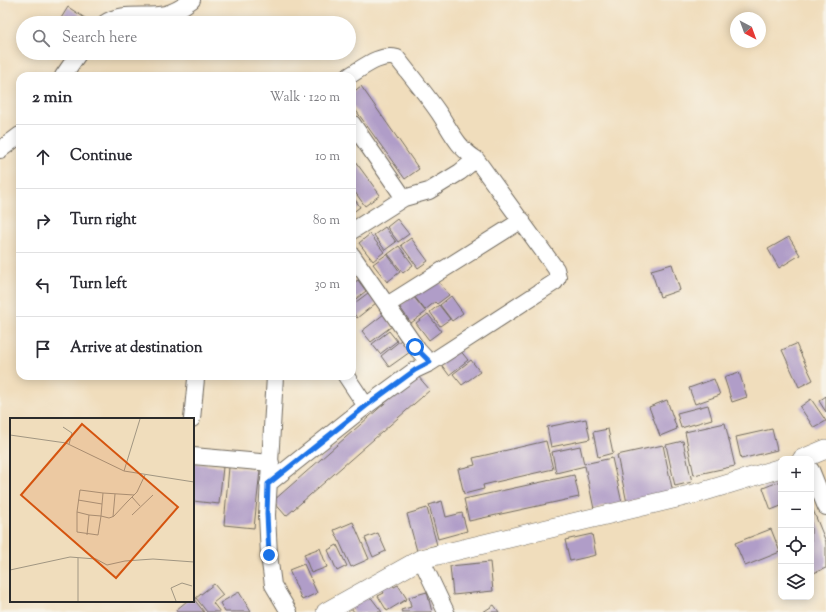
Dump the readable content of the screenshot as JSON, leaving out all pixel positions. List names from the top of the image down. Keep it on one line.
{"north":"bottom right","page":{"search":"Search here","heading":["2 min","Walk · 120 m"],"list":[["Continue","10 m"],["Turn right","80 m"],["Turn left","30 m"],"Arrive at destination"],"map_buttons":["+","−"]}}
